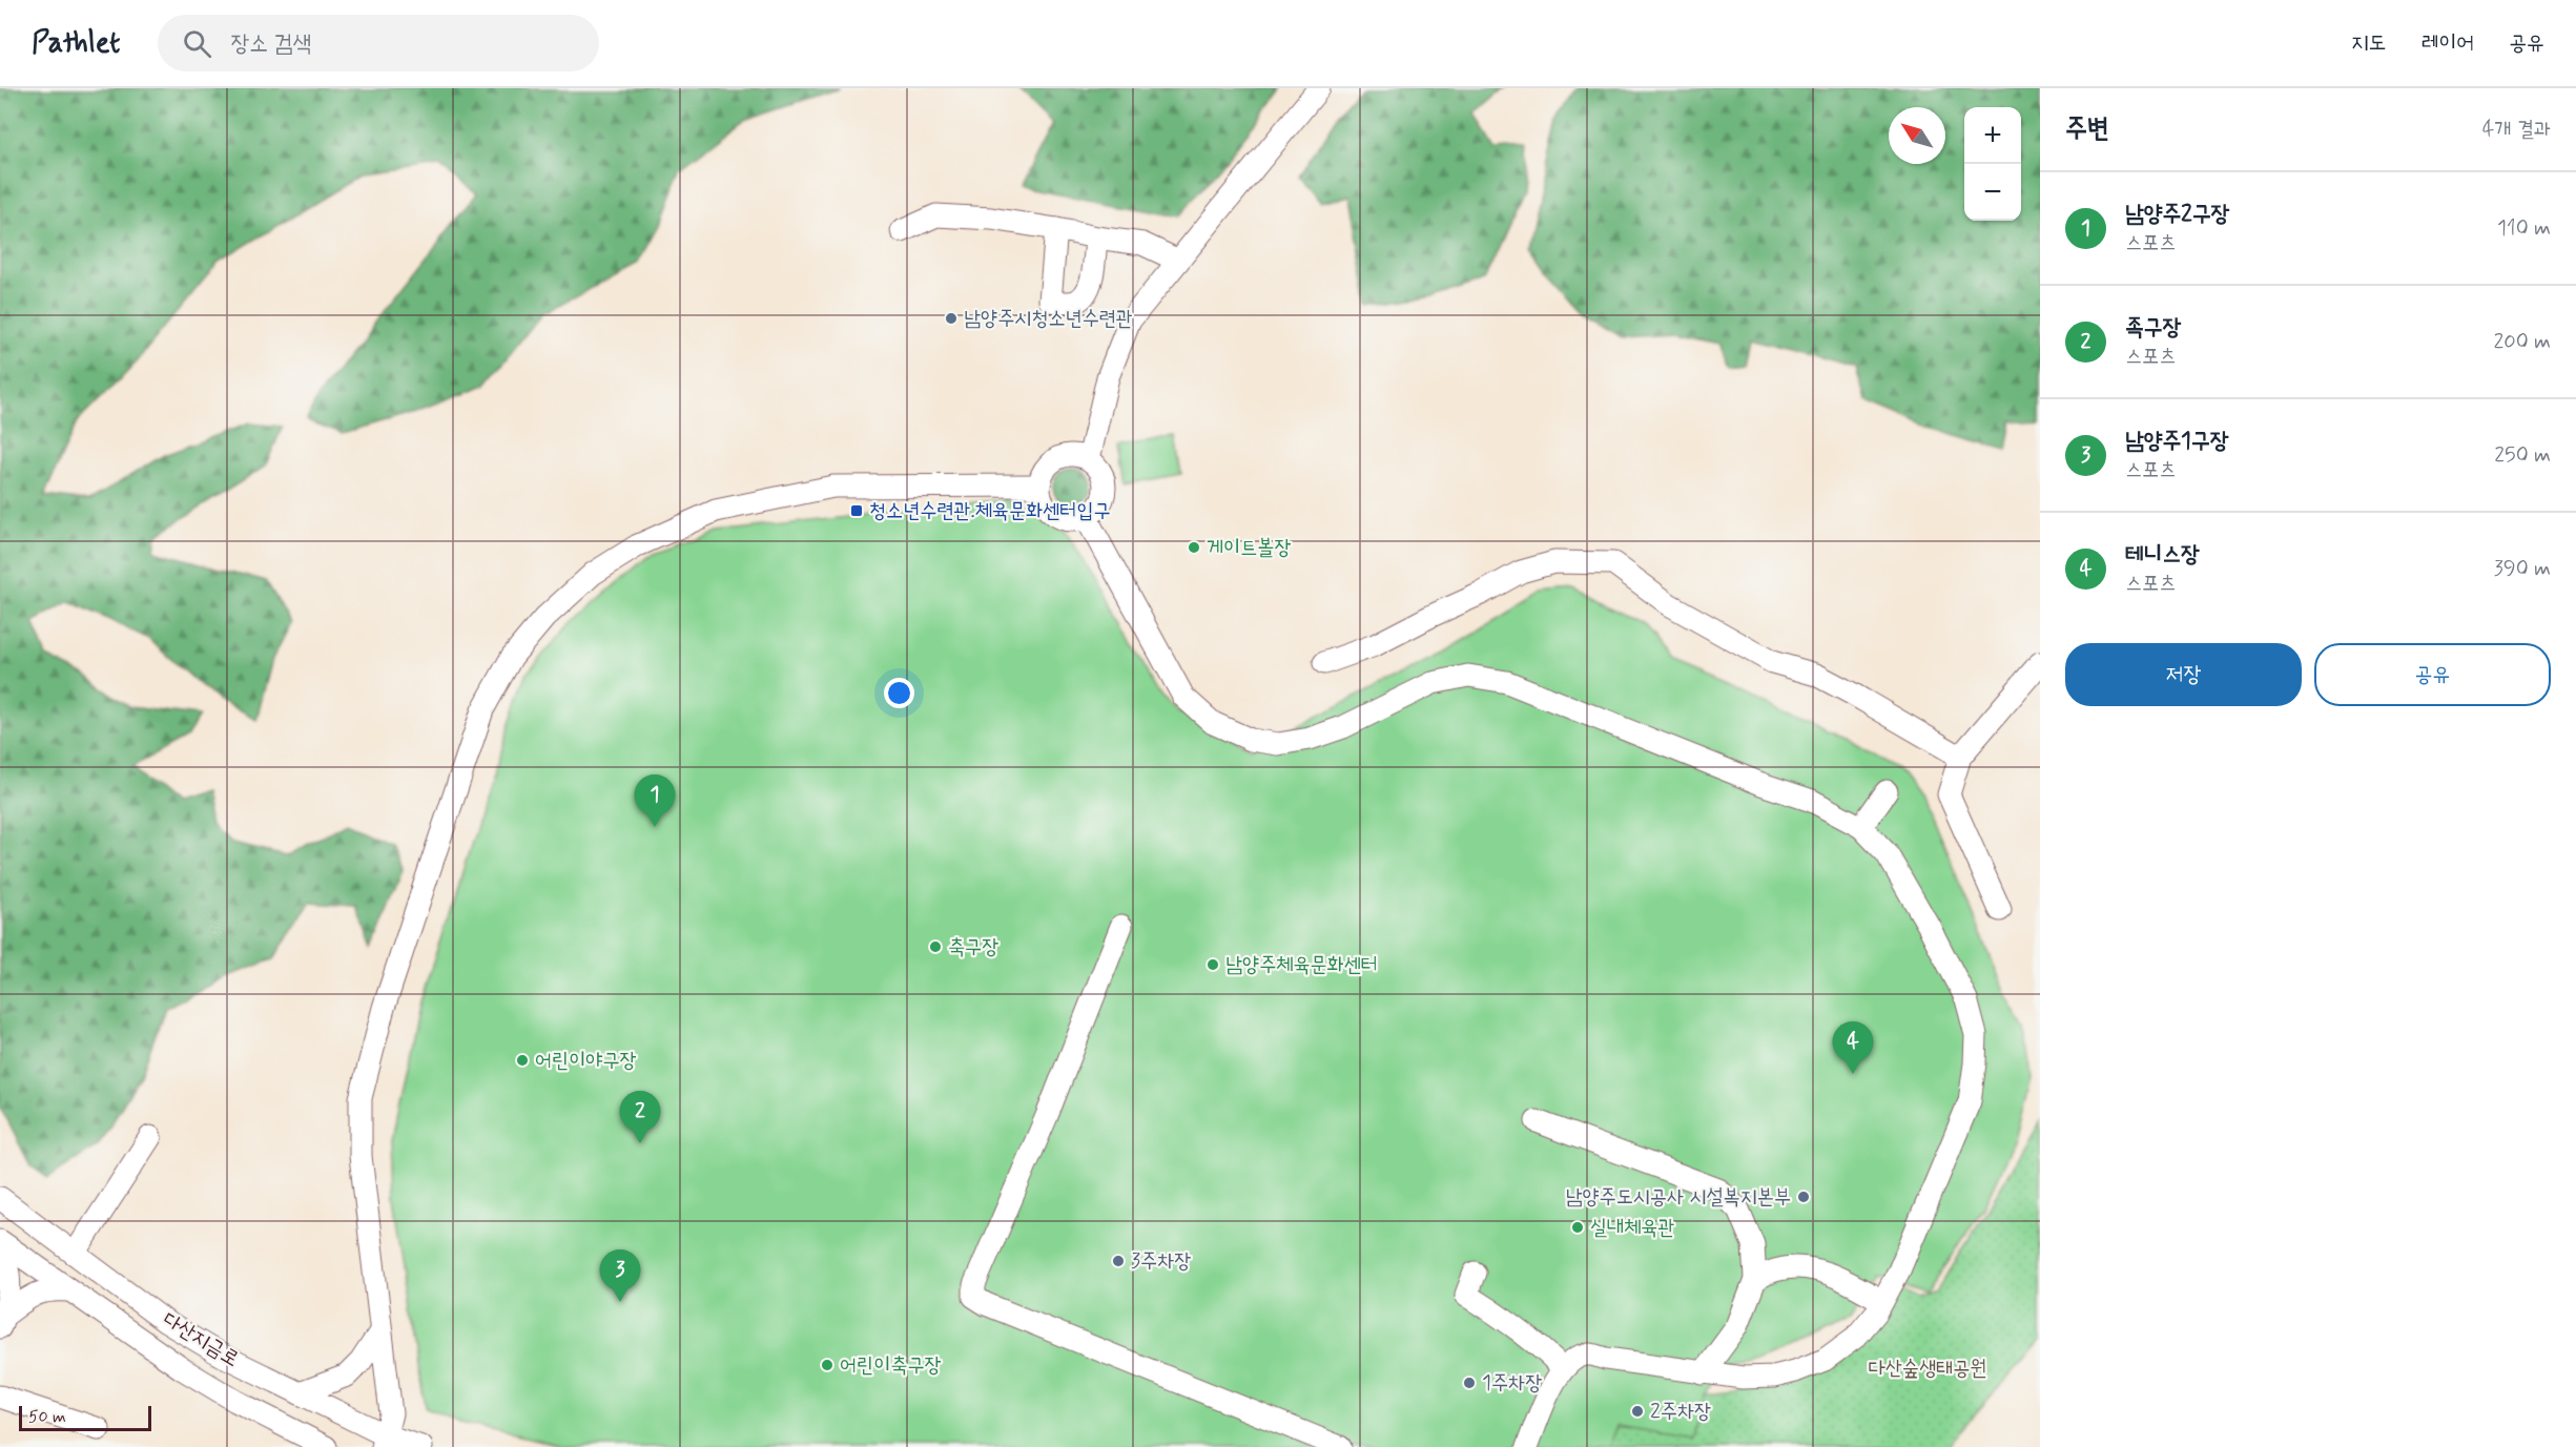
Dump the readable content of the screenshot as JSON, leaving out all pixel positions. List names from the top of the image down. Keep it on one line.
{"streets":{"street":["다산지금로"]},"parks":["다산숲생태공원"],"places":{"other":["남양주시청소년수련관","게이트볼장","축구장","남양주체육문화센터","어린이야구장","남양주도시공사 시설복지본부","실내체육관","3주차장","어린이축구장","1주차장","2주차장"],"transit":["청소년수련관.체육문화센터입구"]},"scale_bar":"50 m","north":"top left","page":{"header":"Pathlet","search":"장소 검색","nav":["지도","레이어","공유"],"heading":["주변","4개 결과"],"map_buttons":["+","−"],"list":[{"mark":"1","name":"남양주2구장","note":"스포츠","value":"110 m"},{"mark":"2","name":"족구장","note":"스포츠","value":"200 m"},{"mark":"3","name":"남양주1구장","note":"스포츠","value":"250 m"},{"mark":"4","name":"테니스장","note":"스포츠","value":"390 m"}],"buttons":["저장","공유"],"pins":["1","4","2","3"],"scale":"50 m"}}
